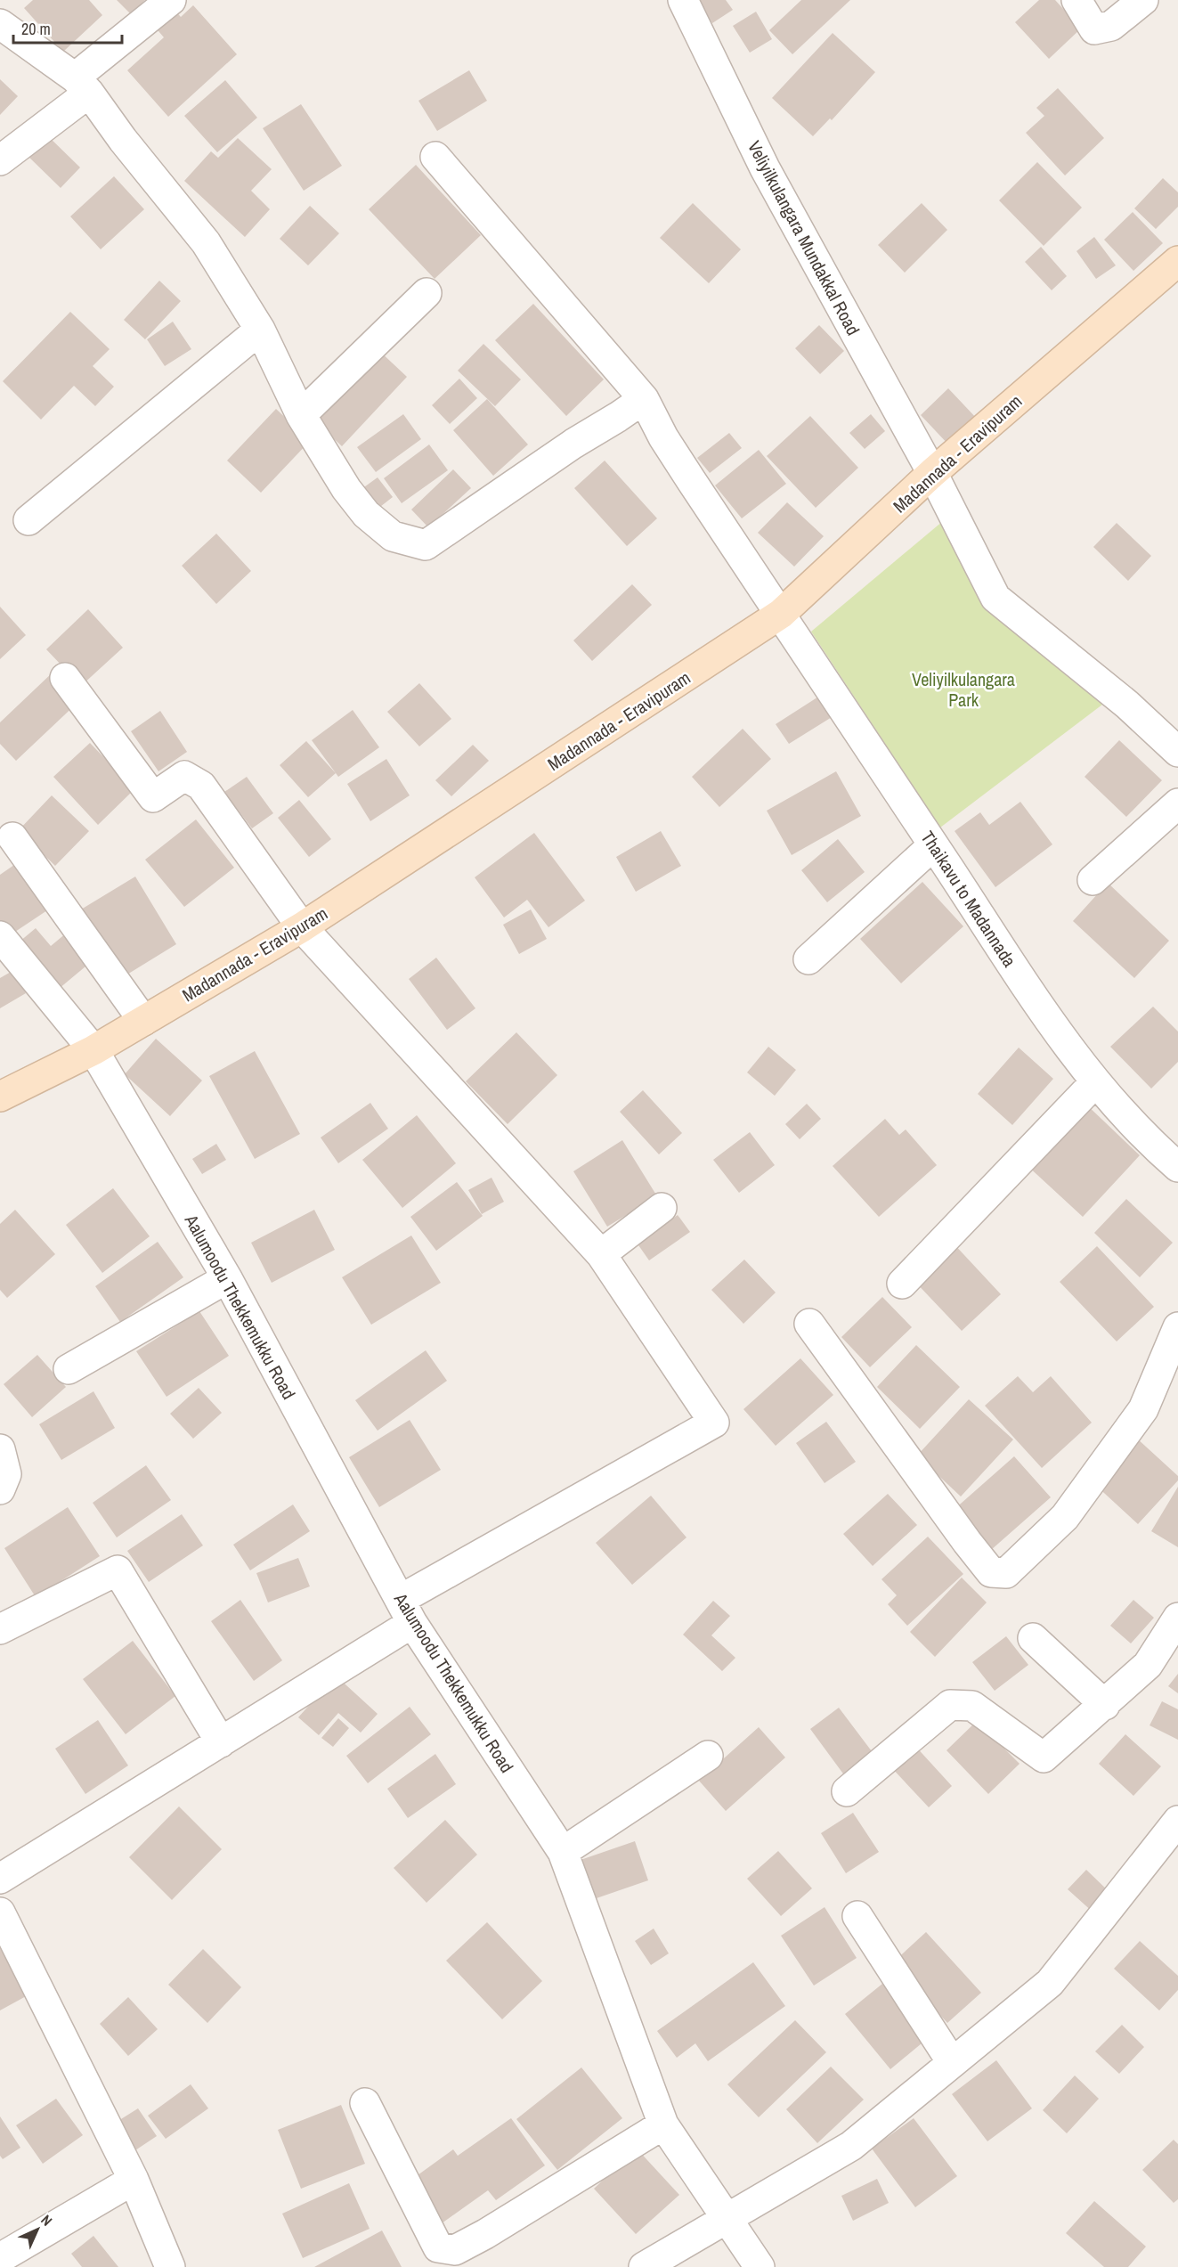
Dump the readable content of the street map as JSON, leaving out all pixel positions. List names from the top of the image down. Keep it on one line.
{"streets":{"main road":["Madannada - Eravipuram"],"street":["Veliyilkulangara Mundakkal Road","Thaikavu to Madannada","Aalumoodu Thekkemukku Road"]},"crossings":[["Veliyilkulangara Mundakkal Road","Madannada - Eravipuram"],["Madannada - Eravipuram","Thaikavu to Madannada"],["Madannada - Eravipuram","Aalumoodu Thekkemukku Road"]],"parks":["Veliyilkulangara Park"],"scale_bar":"20 m","north":"top right"}
